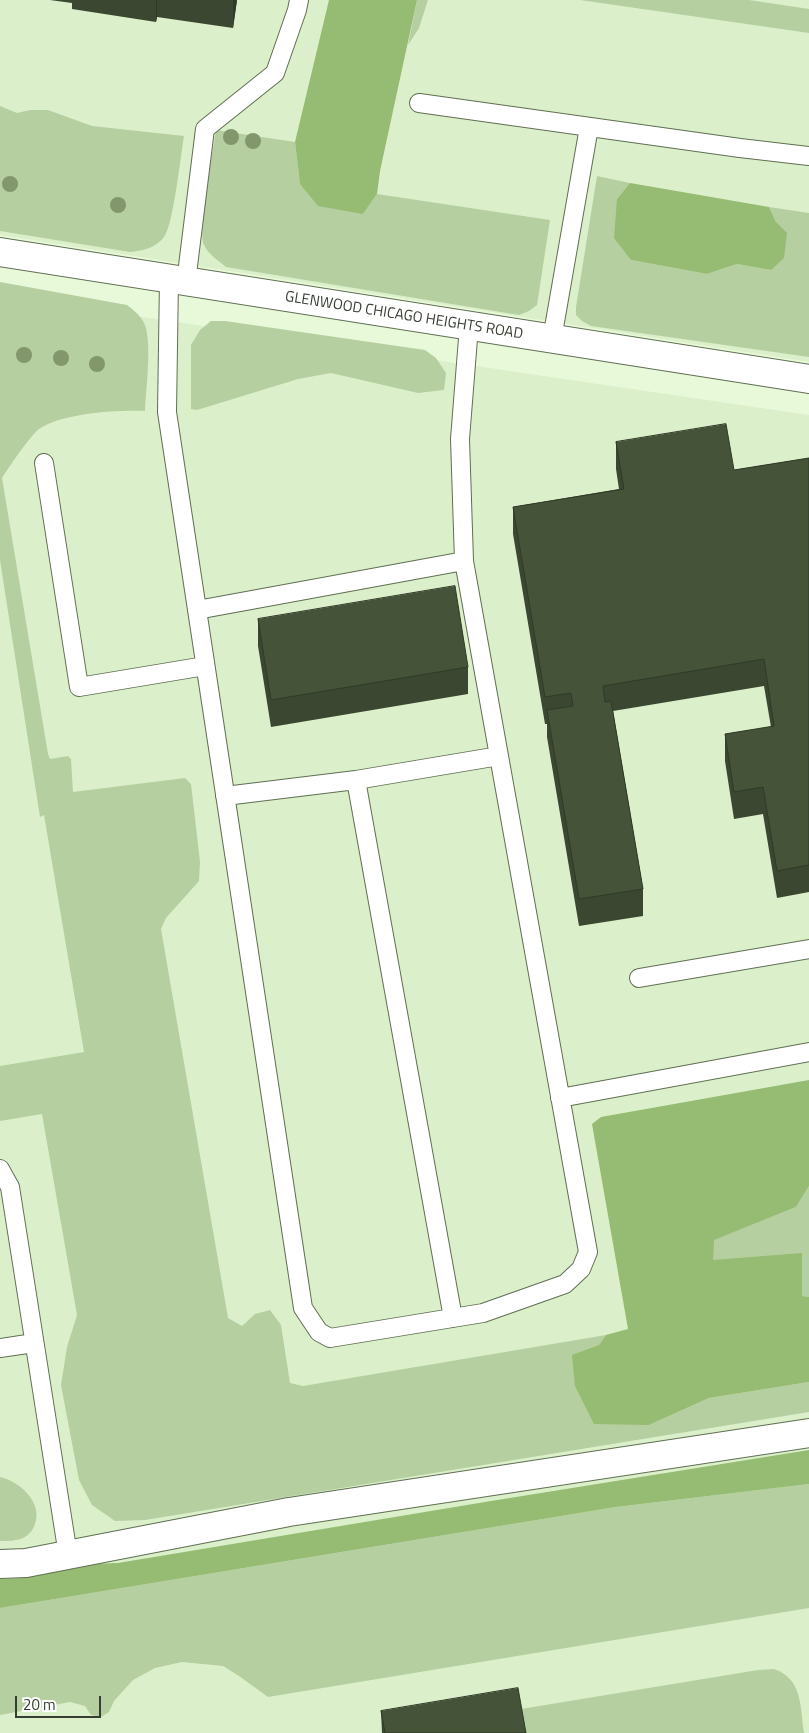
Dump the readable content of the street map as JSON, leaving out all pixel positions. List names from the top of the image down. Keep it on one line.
{"streets":{"street":["GLENWOOD CHICAGO HEIGHTS ROAD"]},"scale_bar":"20 m"}
